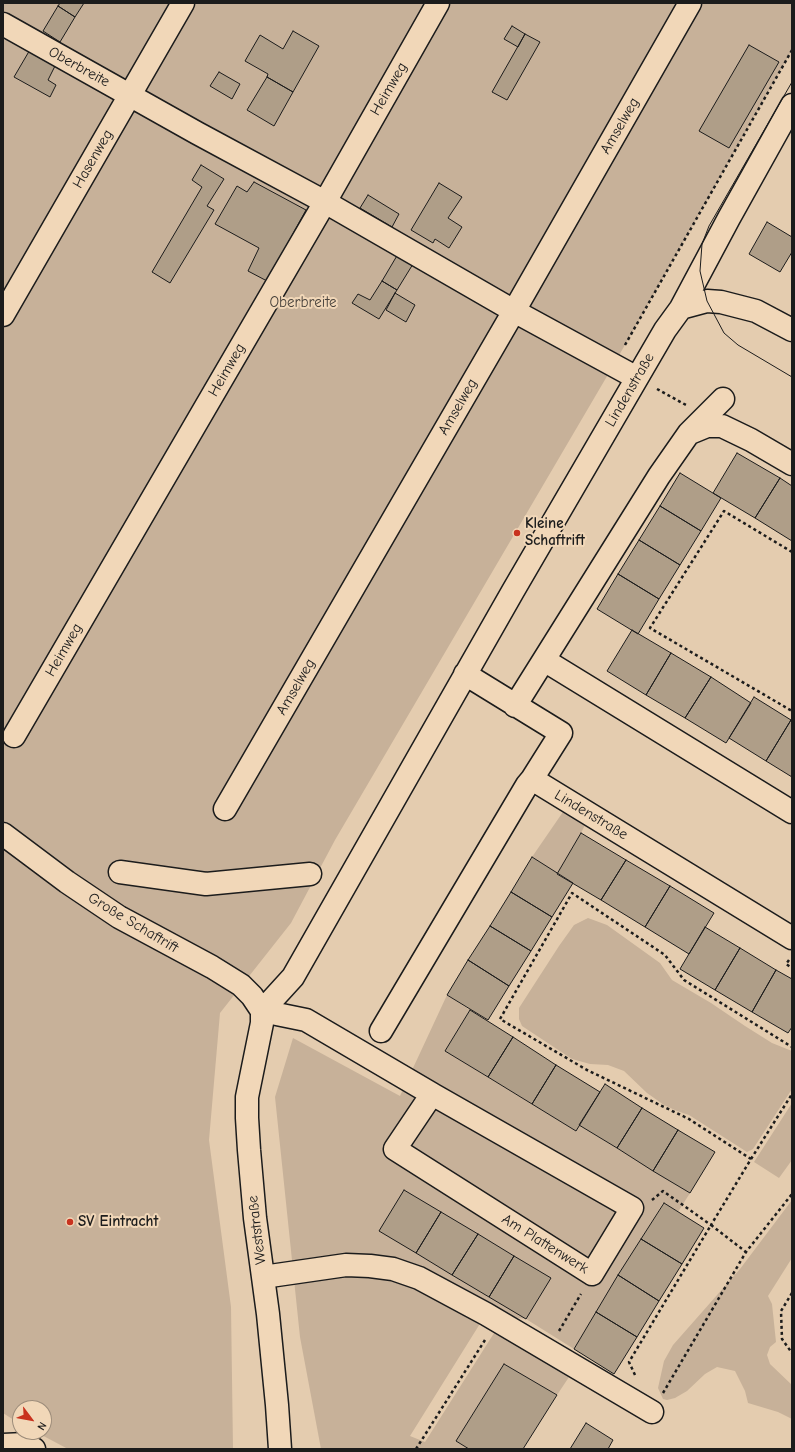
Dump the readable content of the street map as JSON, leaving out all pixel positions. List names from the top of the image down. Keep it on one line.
{"streets":{"street":["Oberbreite","Heimweg","Amselweg","Hasenweg","Lindenstraße","Große Schaftrift","Weststraße","Am Plattenwerk"]},"crossings":[["Oberbreite","Heimweg"],["Oberbreite","Amselweg"],["Oberbreite","Hasenweg"],["Oberbreite","Lindenstraße"],["Lindenstraße","Große Schaftrift"],["Lindenstraße","Weststraße"],["Große Schaftrift","Weststraße"]],"parks":["Oberbreite"],"places":["Kleine Schaftrift","SV Eintracht"],"north":"bottom right"}
